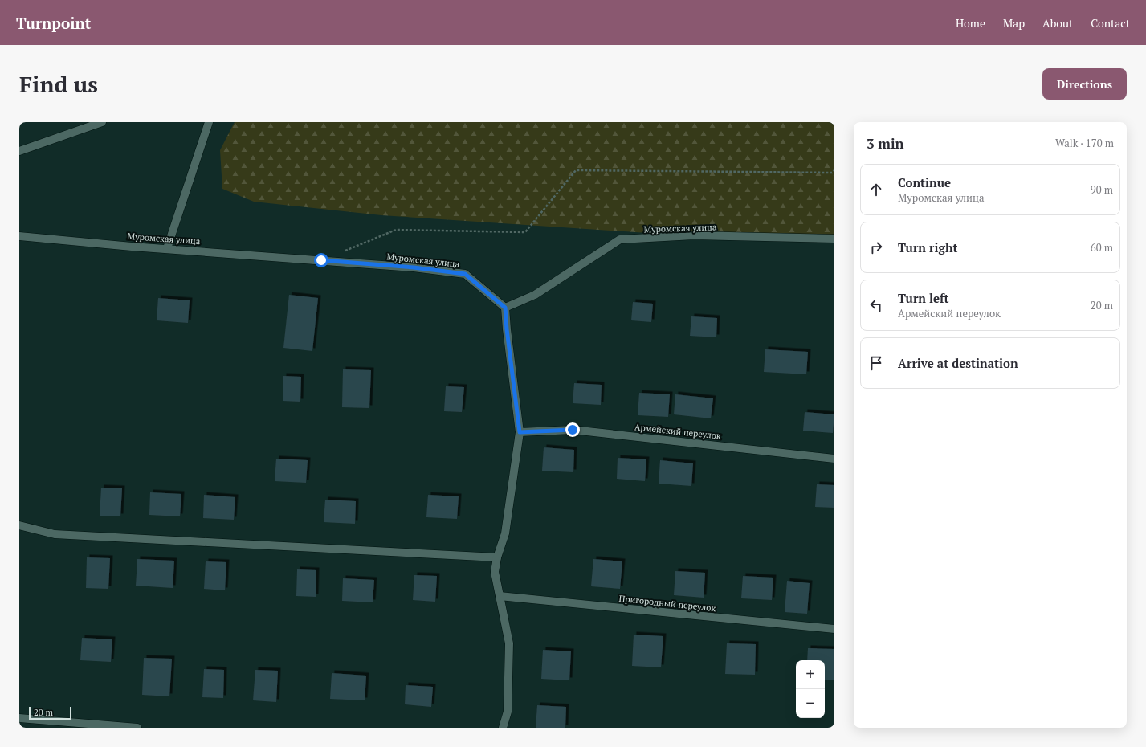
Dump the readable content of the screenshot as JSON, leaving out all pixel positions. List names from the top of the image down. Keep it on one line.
{"streets":{"street":["Муромская улица","Армейский переулок","Пригородный переулок"]},"scale_bar":"20 m","page":{"header":"Turnpoint","nav":["Home","Map","About","Contact"],"buttons":"Directions","title":"Find us","heading":["3 min","Walk · 170 m"],"list":[["Continue","Муромская улица","90 m"],["Turn right","60 m"],["Turn left","Армейский переулок","20 m"],"Arrive at destination"],"map_buttons":["+","−"],"scale":"20 m"}}
